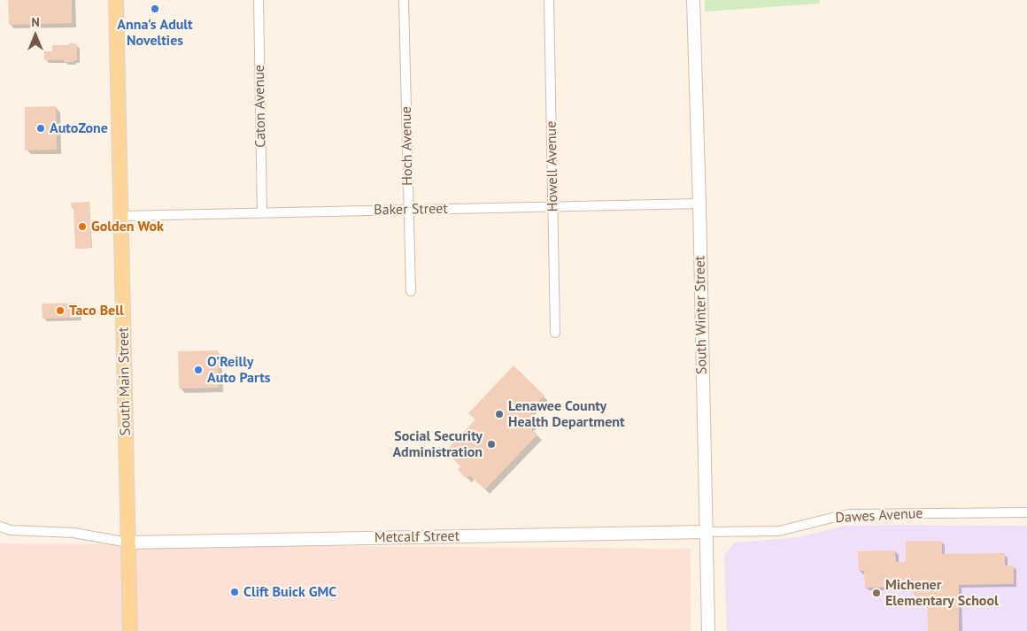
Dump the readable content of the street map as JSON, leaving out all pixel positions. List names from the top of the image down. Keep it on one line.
{"streets":{"main road":["South Main Street"],"street":["Caton Avenue","Hoch Avenue","Howell Avenue","Baker Street","South Winter Street","Dawes Avenue","Metcalf Street"]},"crossings":[["Caton Avenue","Baker Street"],["Hoch Avenue","Baker Street"],["Howell Avenue","Baker Street"],["Baker Street","South Winter Street"],["Baker Street","South Main Street"],["South Winter Street","Dawes Avenue"],["South Winter Street","Metcalf Street"],["South Main Street","Metcalf Street"],["Dawes Avenue","Metcalf Street"]],"places":["Anna's Adult Novelties","AutoZone","Golden Wok","Taco Bell","O'Reilly Auto Parts","Lenawee County Health Department","Social Security Administration","Clift Buick GMC","Michener Elementary School"],"north":"top"}
